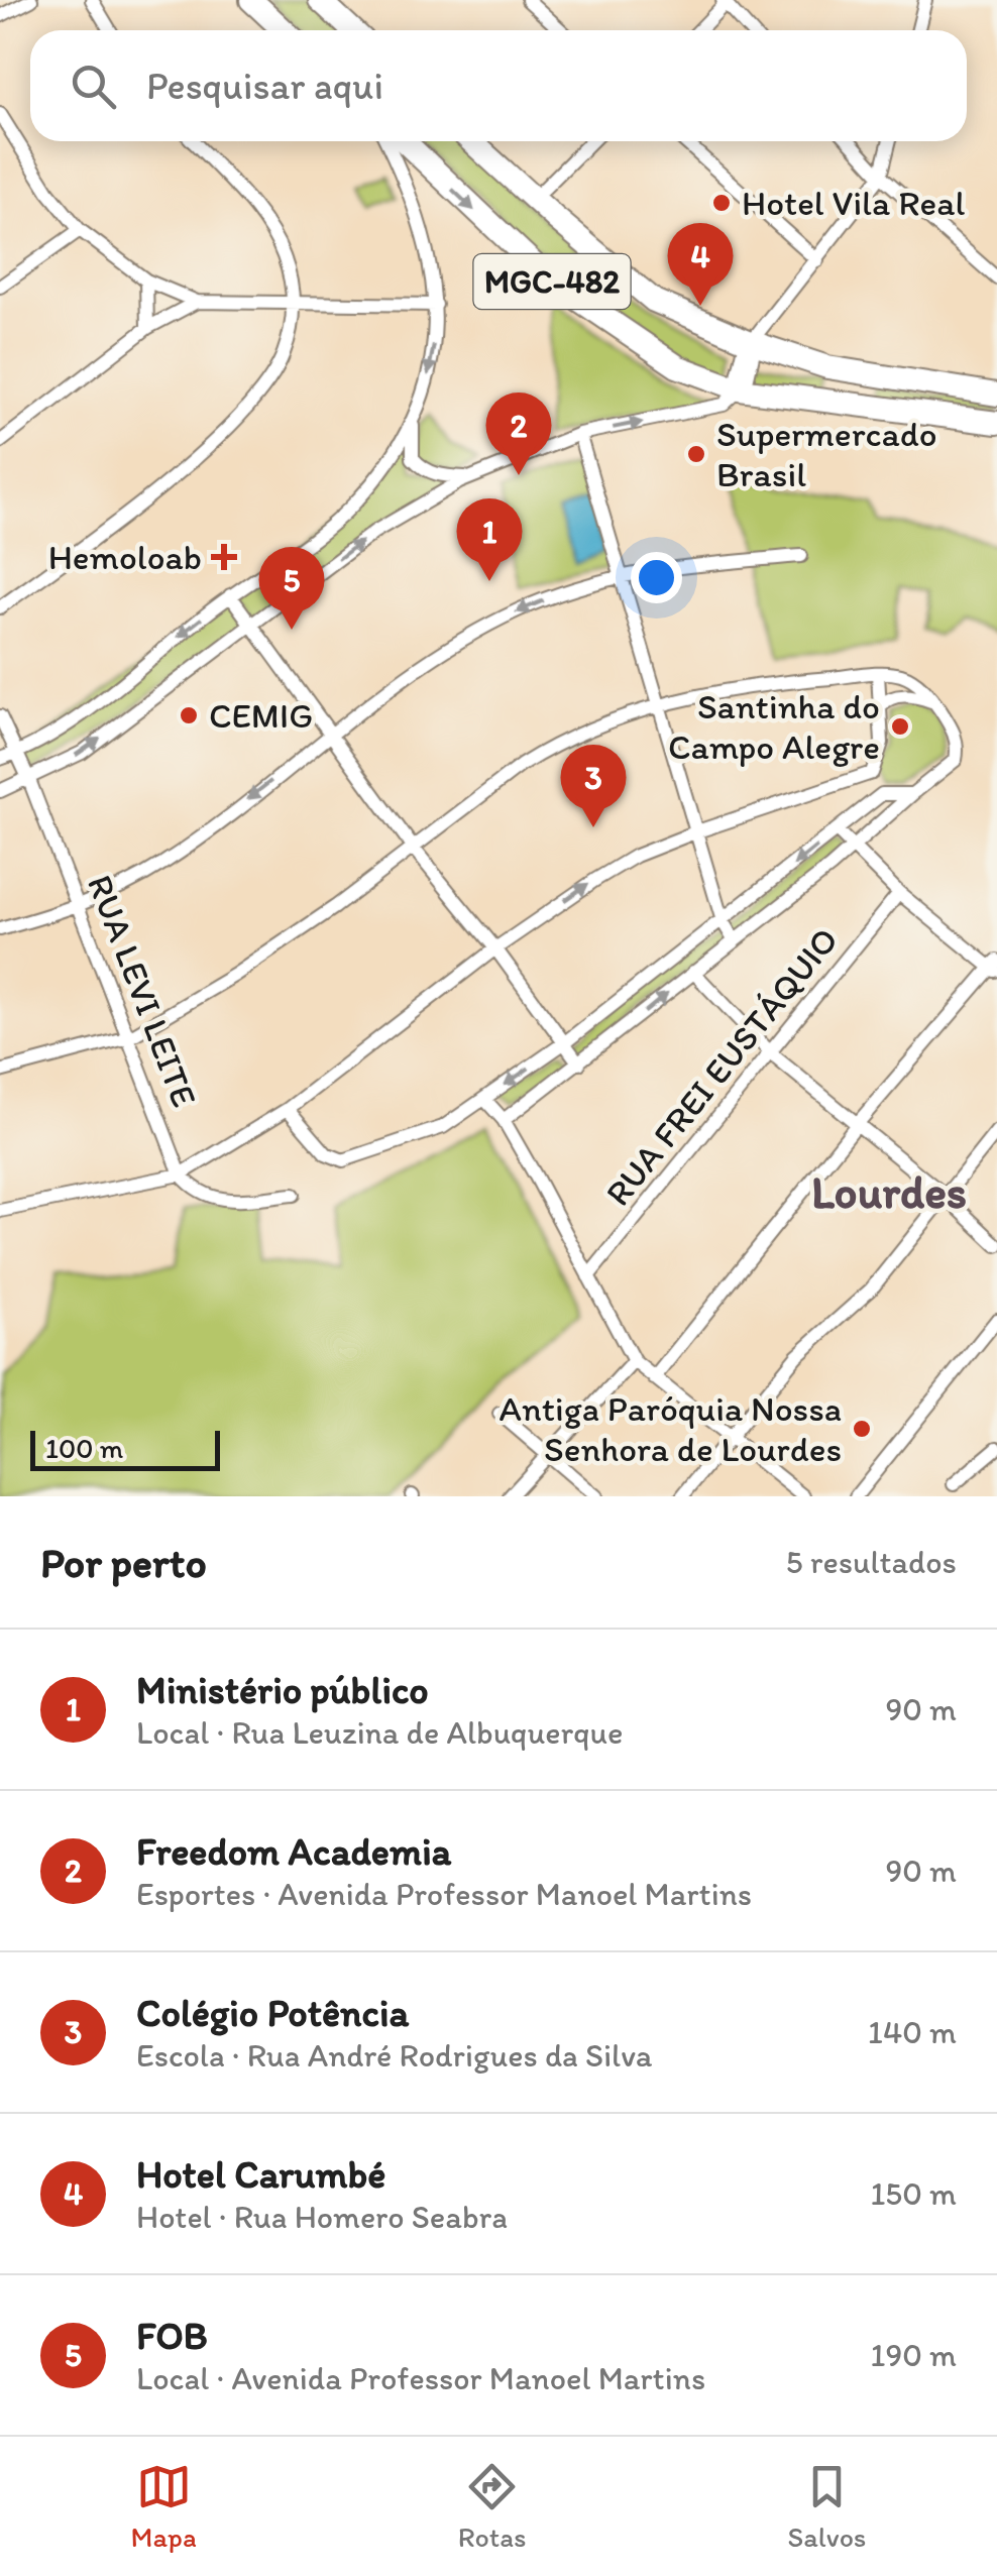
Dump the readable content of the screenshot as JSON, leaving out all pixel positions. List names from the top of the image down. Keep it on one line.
{"streets":{"highway":["MGC-482"],"street":["RUA LEVI LEITE","RUA FREI EUSTÁQUIO"]},"districts":["Lourdes"],"places":{"other":["Hotel Vila Real","Supermercado Brasil","CEMIG","Santinha do Campo Alegre","Antiga Paróquia Nossa Senhora de Lourdes"],"health":["Hemoloab"]},"scale_bar":"100 m","page":{"search":"Pesquisar aqui","pins":["4","2","1","5","3"],"scale":"100 m","heading":["Por perto","5 resultados"],"list":[{"mark":"1","name":"Ministério público","note":"Local · Rua Leuzina de Albuquerque","value":"90 m"},{"mark":"2","name":"Freedom Academia","note":"Esportes · Avenida Professor Manoel Martins","value":"90 m"},{"mark":"3","name":"Colégio Potência","note":"Escola · Rua André Rodrigues da Silva","value":"140 m"},{"mark":"4","name":"Hotel Carumbé","note":"Hotel · Rua Homero Seabra","value":"150 m"},{"mark":"5","name":"FOB","note":"Local · Avenida Professor Manoel Martins","value":"190 m"}],"nav":["Mapa","Rotas","Salvos"]}}
